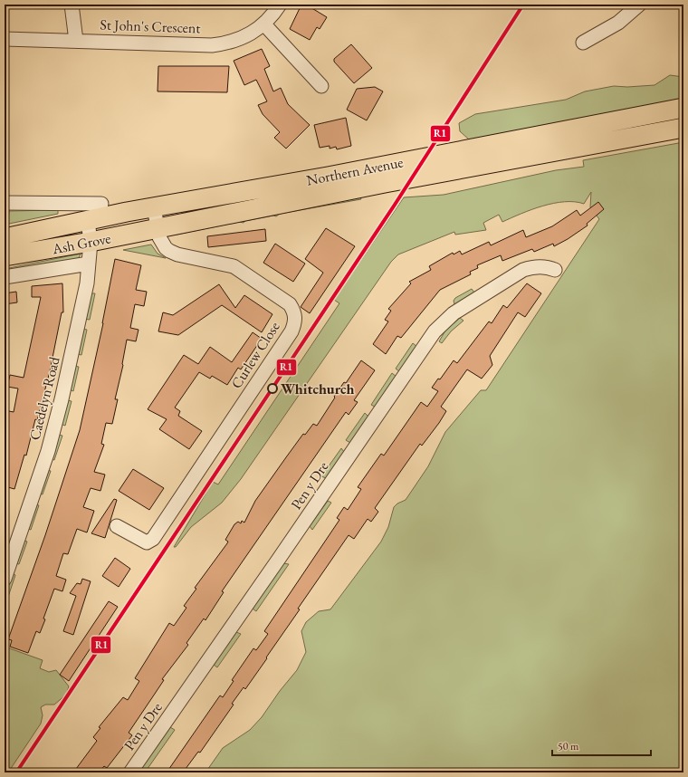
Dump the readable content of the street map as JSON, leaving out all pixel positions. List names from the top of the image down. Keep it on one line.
{"streets":{"highway":["Northern Avenue","Ash Grove"],"street":["St John's Crescent","Curlew Close","Caedelyn Road","Pen y Dre"]},"crossings":[["Northern Avenue","Ash Grove"],["Northern Avenue","Curlew Close"],["Ash Grove","Curlew Close"],["Ash Grove","Caedelyn Road"]],"places":["Whitchurch"],"lines":["transit line R1"],"scale_bar":"50 m"}
